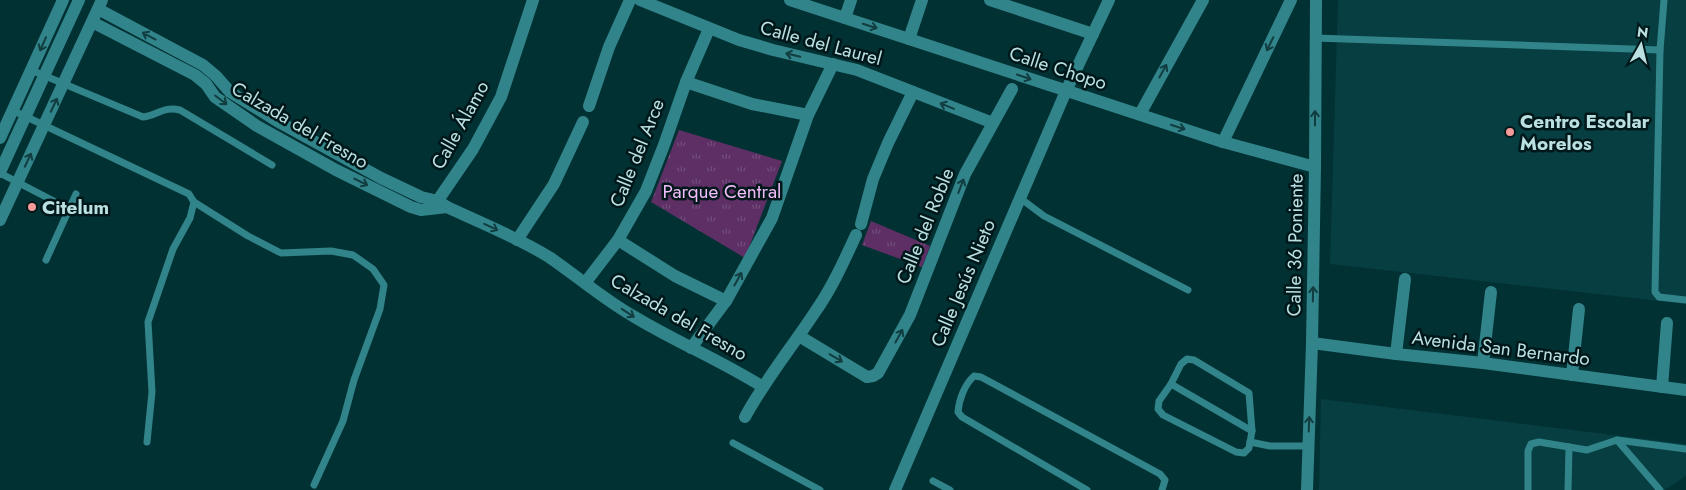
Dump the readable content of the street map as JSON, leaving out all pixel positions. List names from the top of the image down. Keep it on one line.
{"streets":{"street":["Calle del Laurel","Calle Chopo","Calzada del Fresno","Calle Álamo","Calle del Arce","Calle del Roble","Calle 36 Poniente","Calle Jesús Nieto","Avenida San Bernardo"]},"crossings":[["Calle del Laurel","Calle del Arce"],["Calle del Laurel","Calle del Roble"],["Calle Chopo","Calle 36 Poniente"],["Calle Chopo","Calle Jesús Nieto"],["Calzada del Fresno","Calle Álamo"],["Calzada del Fresno","Calle del Arce"],["Calle 36 Poniente","Avenida San Bernardo"]],"parks":["Parque Central"],"places":["Centro Escolar Morelos","Citelum"],"north":"top"}
